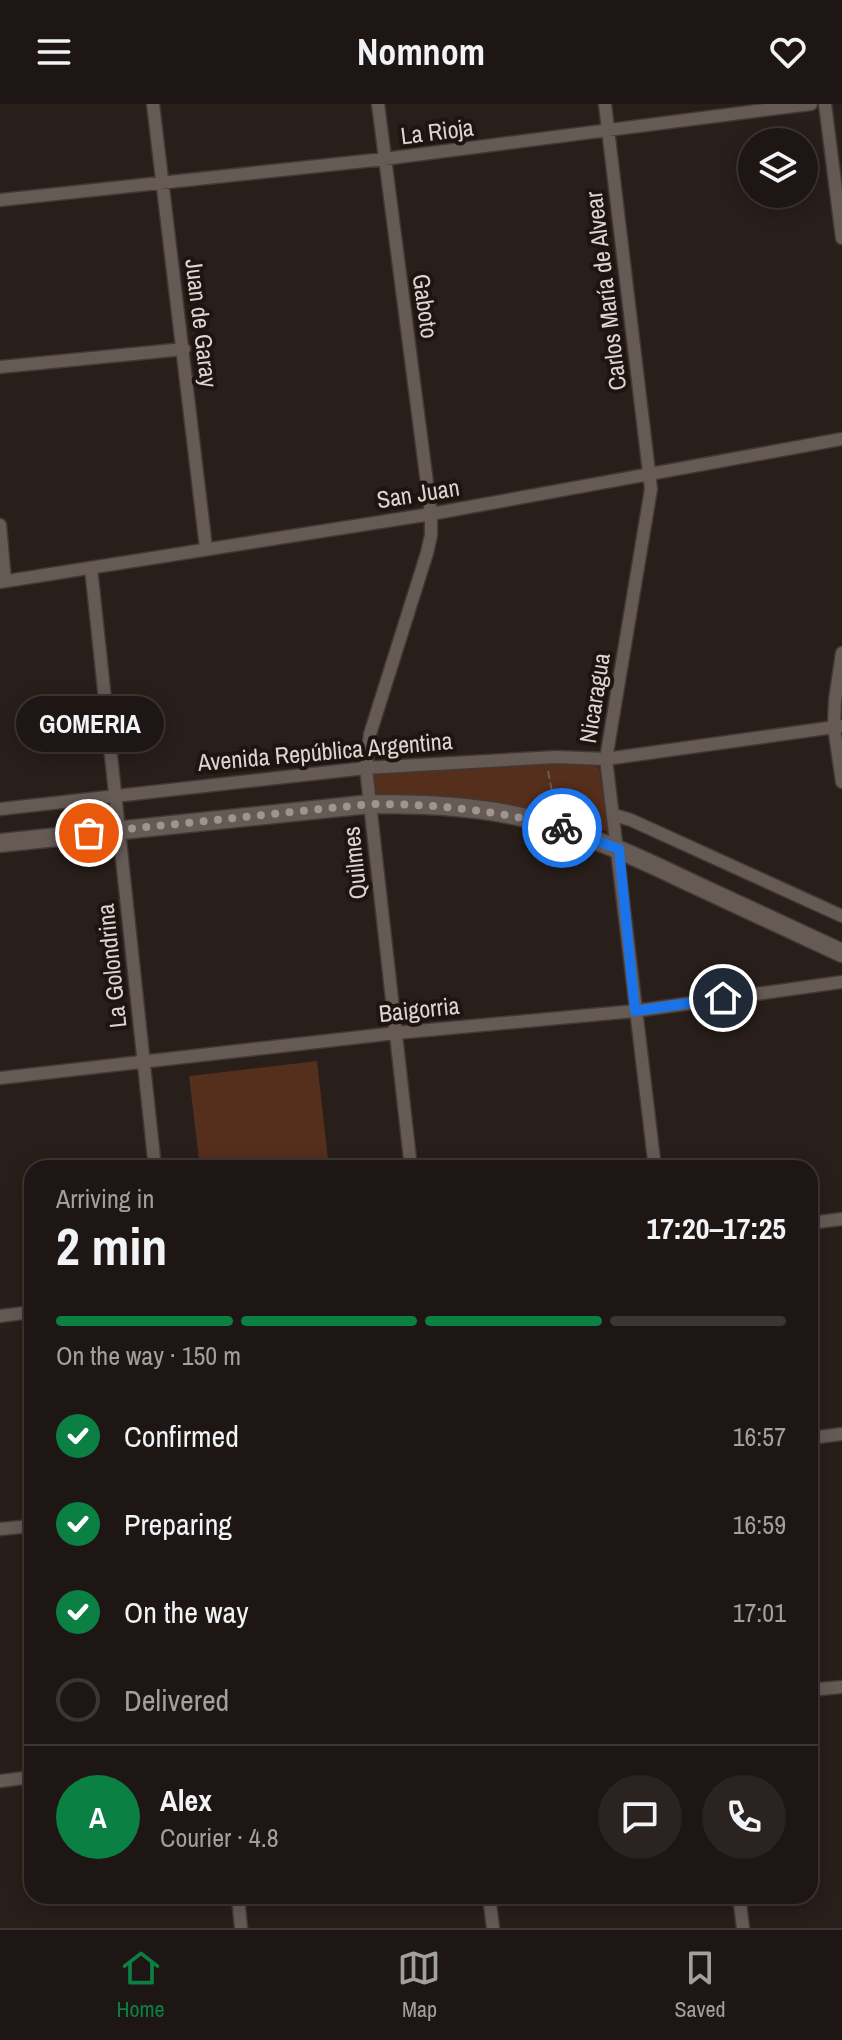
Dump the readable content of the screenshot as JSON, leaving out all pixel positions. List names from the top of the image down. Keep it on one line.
{"streets":{"street":["La Rioja","Carlos María de Alvear","Gaboto","Juan de Garay","San Juan","Nicaragua","Avenida República Argentina","Quilmes","La Golondrina","Baigorria"]},"crossings":[["La Rioja","Carlos María de Alvear"],["La Rioja","Gaboto"],["La Rioja","Juan de Garay"],["Carlos María de Alvear","San Juan"],["Carlos María de Alvear","Nicaragua"],["Gaboto","San Juan"],["Gaboto","Quilmes"],["Juan de Garay","San Juan"],["San Juan","Nicaragua"],["San Juan","Quilmes"],["San Juan","La Golondrina"],["Nicaragua","Avenida República Argentina"],["Nicaragua","Baigorria"],["Avenida República Argentina","Quilmes"],["Avenida República Argentina","La Golondrina"],["Quilmes","Baigorria"],["La Golondrina","Baigorria"]],"places":["GOMERIA"],"page":{"header":"Nomnom","bubble":"GOMERIA","heading":["2 min","Arriving in","17:20–17:25"],"panel":["Alex","Courier · 4.8"],"bar":"On the way · 150 m","list":[["Confirmed","16:57"],["Preparing","16:59"],["On the way","17:01"],"Delivered"],"round":"A","tabs":["Home","Map","Saved"]}}
